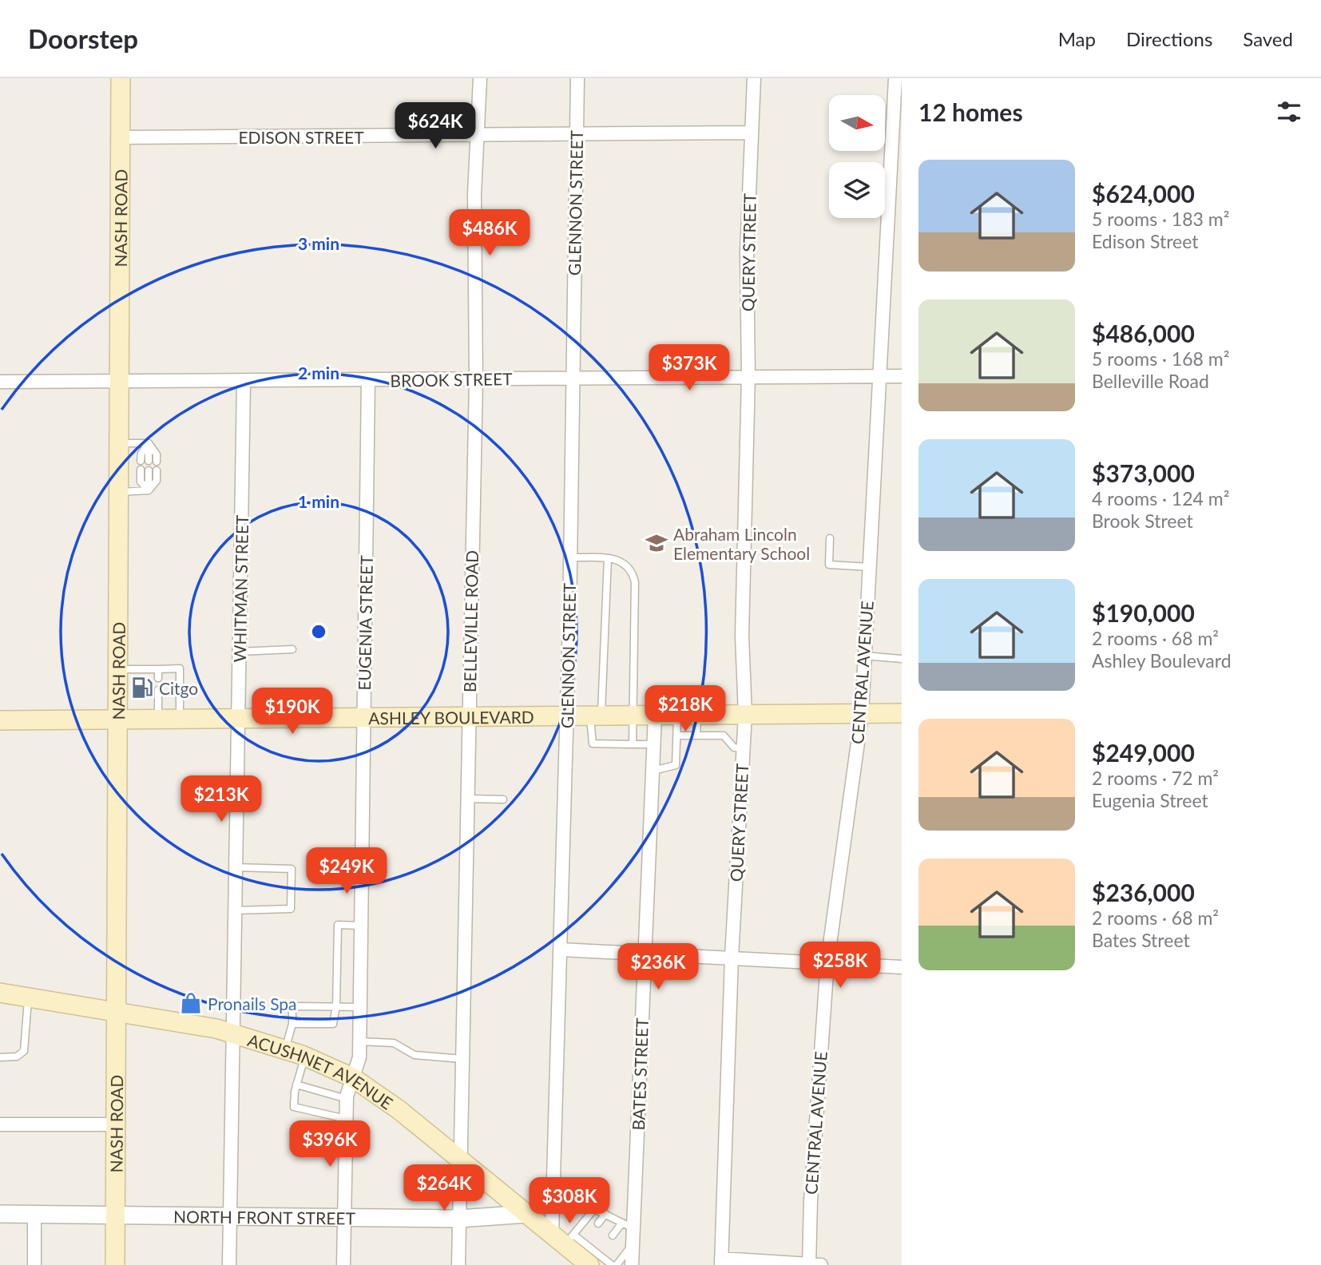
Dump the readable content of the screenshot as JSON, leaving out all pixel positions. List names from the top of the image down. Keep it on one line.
{"streets":{"main road":["NASH ROAD","ASHLEY BOULEVARD","ACUSHNET AVENUE"],"street":["EDISON STREET","GLENNON STREET","QUERY STREET","BROOK STREET","WHITMAN STREET","BELLEVILLE ROAD","EUGENIA STREET","CENTRAL AVENUE","BATES STREET","NORTH FRONT STREET"]},"crossings":[["EDISON STREET","GLENNON STREET"],["EDISON STREET","NASH ROAD"],["EDISON STREET","QUERY STREET"],["EDISON STREET","BELLEVILLE ROAD"],["GLENNON STREET","BROOK STREET"],["GLENNON STREET","ASHLEY BOULEVARD"],["GLENNON STREET","ACUSHNET AVENUE"],["NASH ROAD","BROOK STREET"],["NASH ROAD","ASHLEY BOULEVARD"],["NASH ROAD","ACUSHNET AVENUE"],["NASH ROAD","NORTH FRONT STREET"],["QUERY STREET","BROOK STREET"],["QUERY STREET","ASHLEY BOULEVARD"],["BROOK STREET","WHITMAN STREET"],["BROOK STREET","BELLEVILLE ROAD"],["BROOK STREET","EUGENIA STREET"],["BROOK STREET","CENTRAL AVENUE"],["WHITMAN STREET","ASHLEY BOULEVARD"],["WHITMAN STREET","ACUSHNET AVENUE"],["WHITMAN STREET","NORTH FRONT STREET"],["BELLEVILLE ROAD","ASHLEY BOULEVARD"],["BELLEVILLE ROAD","ACUSHNET AVENUE"],["BELLEVILLE ROAD","NORTH FRONT STREET"],["EUGENIA STREET","ASHLEY BOULEVARD"],["EUGENIA STREET","ACUSHNET AVENUE"],["EUGENIA STREET","NORTH FRONT STREET"],["CENTRAL AVENUE","ASHLEY BOULEVARD"],["ASHLEY BOULEVARD","BATES STREET"],["ACUSHNET AVENUE","NORTH FRONT STREET"]],"places":{"school or university":["Abraham Lincoln Elementary School"],"fuel station":["Citgo"],"shop":["Pronails Spa"]},"north":"right","page":{"header":"Doorstep","nav":["Map","Directions","Saved"],"heading":"12 homes","price":["$624K","$486K","$373K","$218K","$190K","$213K","$249K","$258K","$236K","$396K","$264K","$308K"],"list":[{"name":"$624,000","note":"5 rooms · 183 m² · Edison Street"},{"name":"$486,000","note":"5 rooms · 168 m² · Belleville Road"},{"name":"$373,000","note":"4 rooms · 124 m² · Brook Street"},{"name":"$190,000","note":"2 rooms · 68 m² · Ashley Boulevard"},{"name":"$249,000","note":"2 rooms · 72 m² · Eugenia Street"},{"name":"$236,000","note":"2 rooms · 68 m² · Bates Street"}]},"rings":["3 min","2 min","1 min"]}
